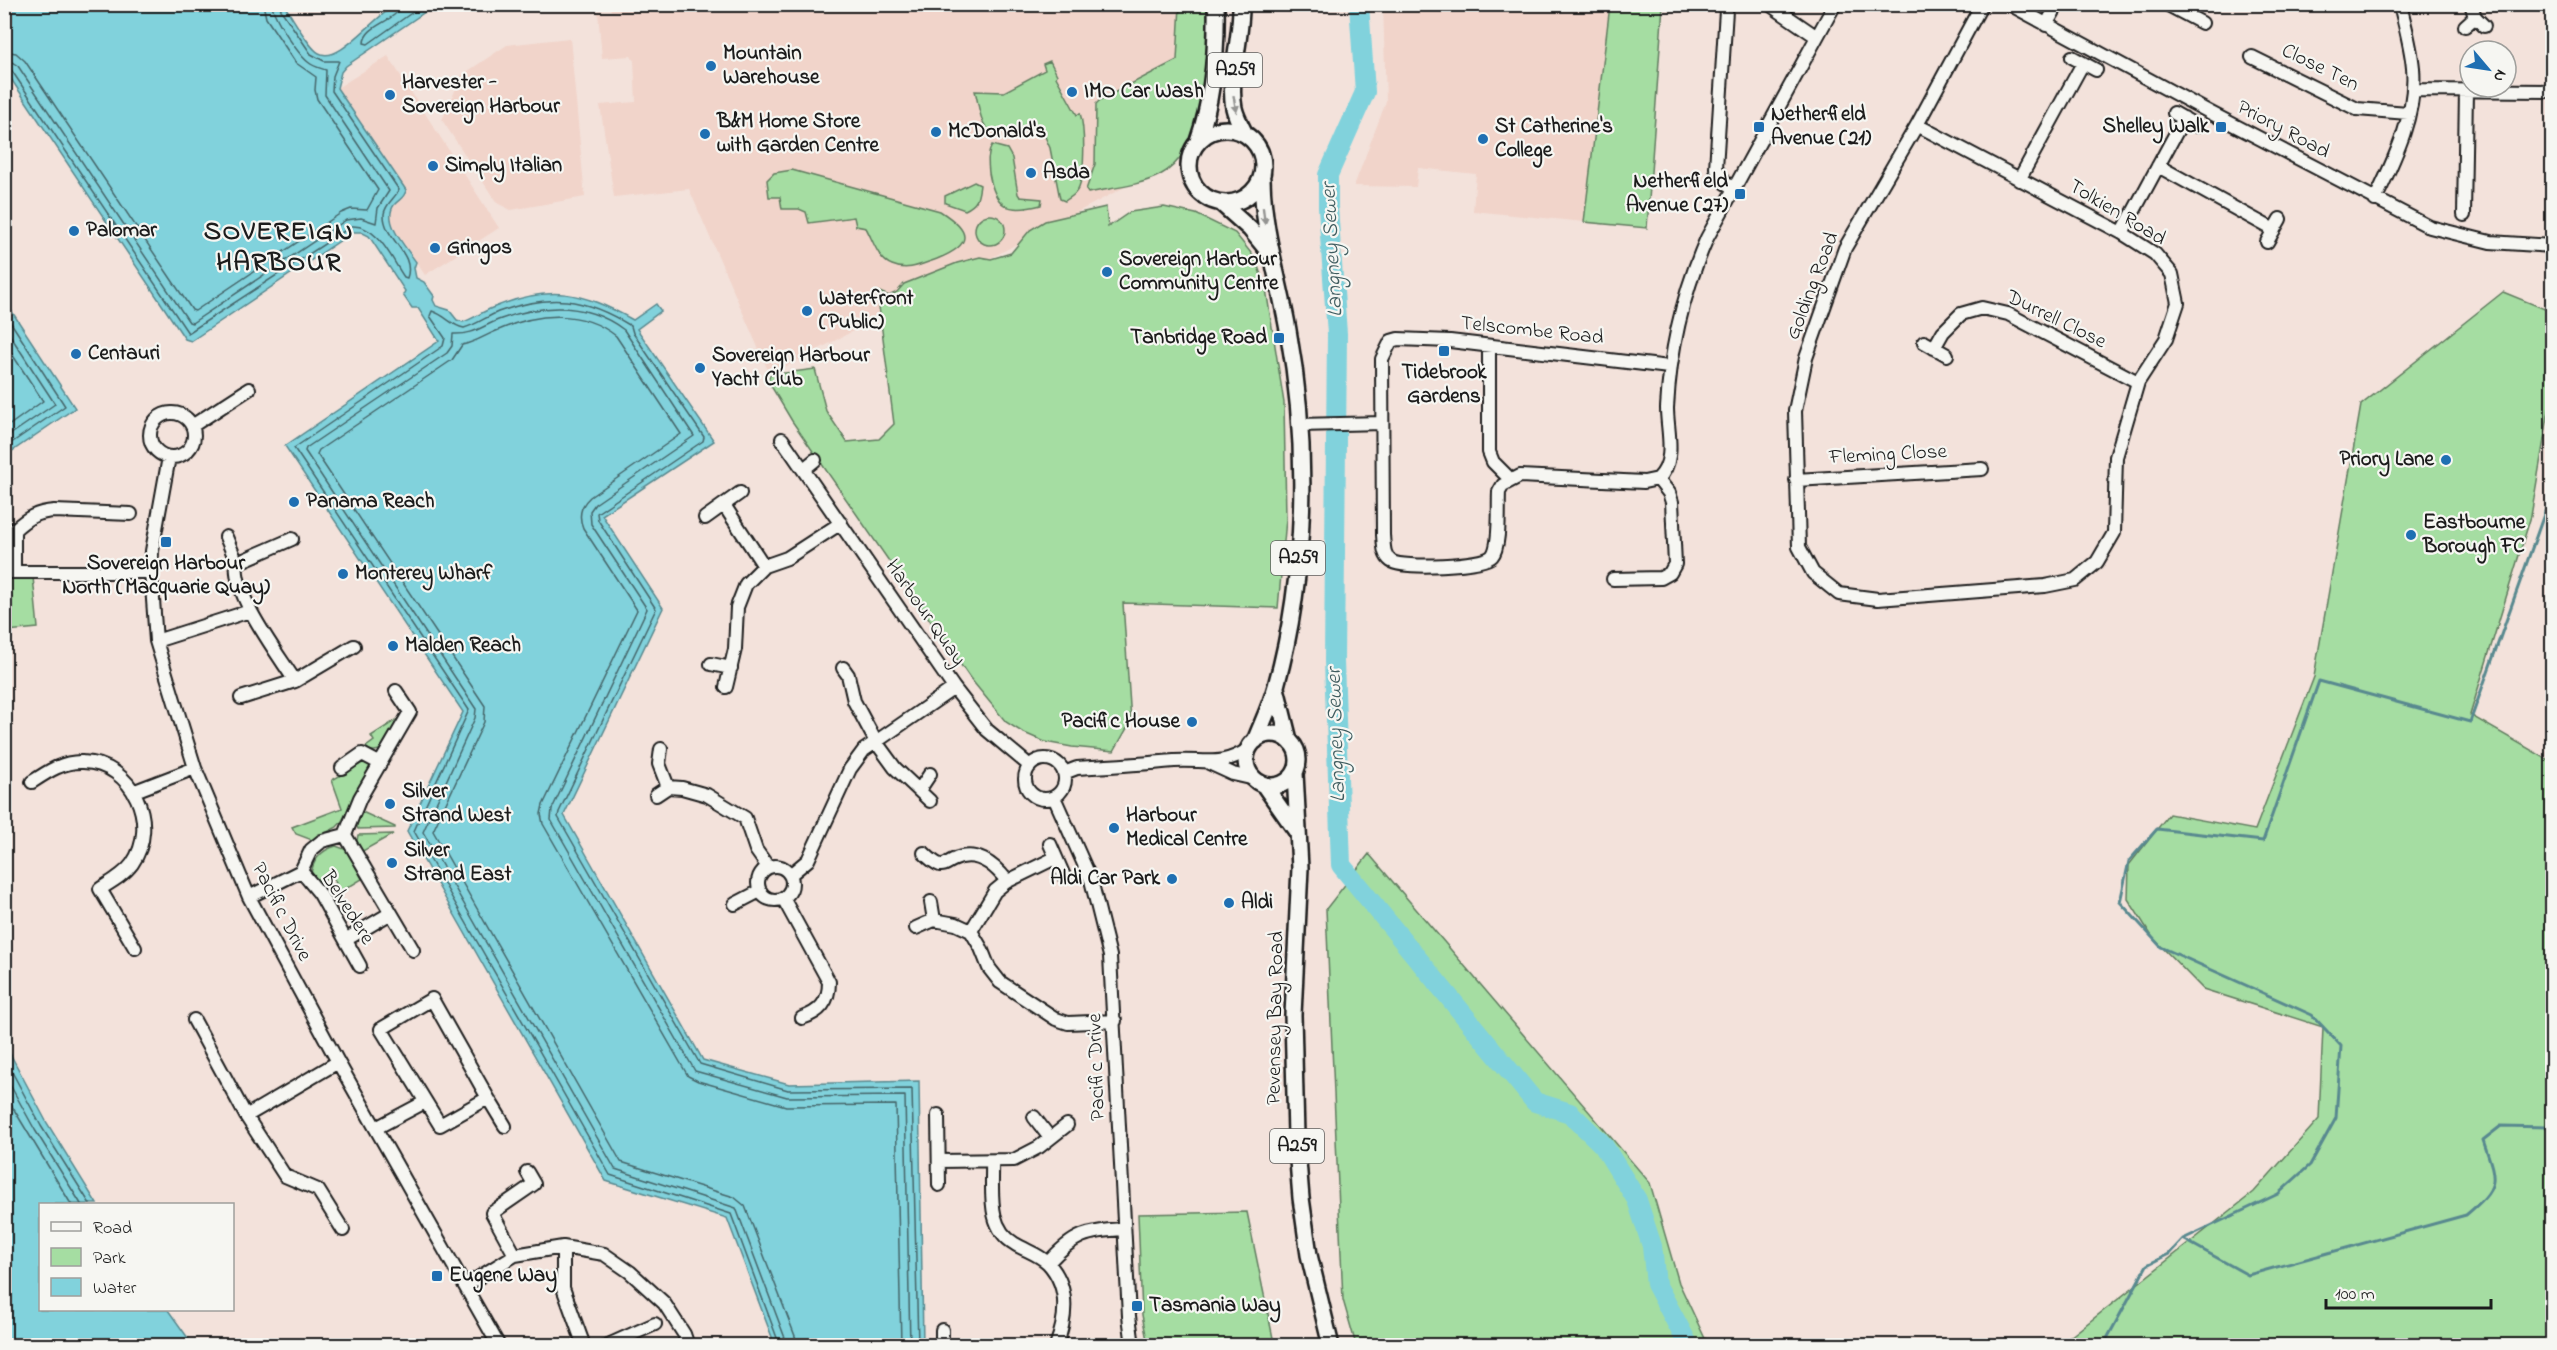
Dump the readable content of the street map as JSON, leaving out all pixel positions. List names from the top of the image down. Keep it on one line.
{"streets":{"main road":["A259","Pevensey Bay Road"],"street":["Close Ten","Priory Road","Tolkien Road","Golding Road","Durrell Close","Telscombe Road","Fleming Close","Harbour Quay","Belvedere","Pacific Drive"]},"crossings":[["A259","Pevensey Bay Road"],["Tolkien Road","Golding Road"],["Tolkien Road","Durrell Close"],["Golding Road","Fleming Close"],["Harbour Quay","Pacific Drive"]],"districts":["SOVEREIGN HARBOUR"],"water":["Langney Sewer"],"places":{"other":["Mountain Warehouse","IMO Car Wash","Harvester - Sovereign Harbour","McDonald's","B&M Home Store with Garden Centre","St Catherine's College","Simply Italian","Asda","Palomar","Gringos","Sovereign Harbour Community Centre","Waterfront (Public)","Centauri","Sovereign Harbour Yacht Club","Priory Lane","Panama Reach","Eastbourne Borough FC","Monterey Wharf","Malden Reach","Pacific House","Silver Strand West","Harbour Medical Centre","Silver Strand East","Aldi Car Park","Aldi"],"transit":["Netherfield Avenue (21)","Shelley Walk","Netherfield Avenue (27)","Tanbridge Road","Tidebrook Gardens","Sovereign Harbour North (Macquarie Quay)","Eugene Way","Tasmania Way"]},"legend":["Road","Park","Water"],"scale_bar":"100 m","north":"bottom right"}
